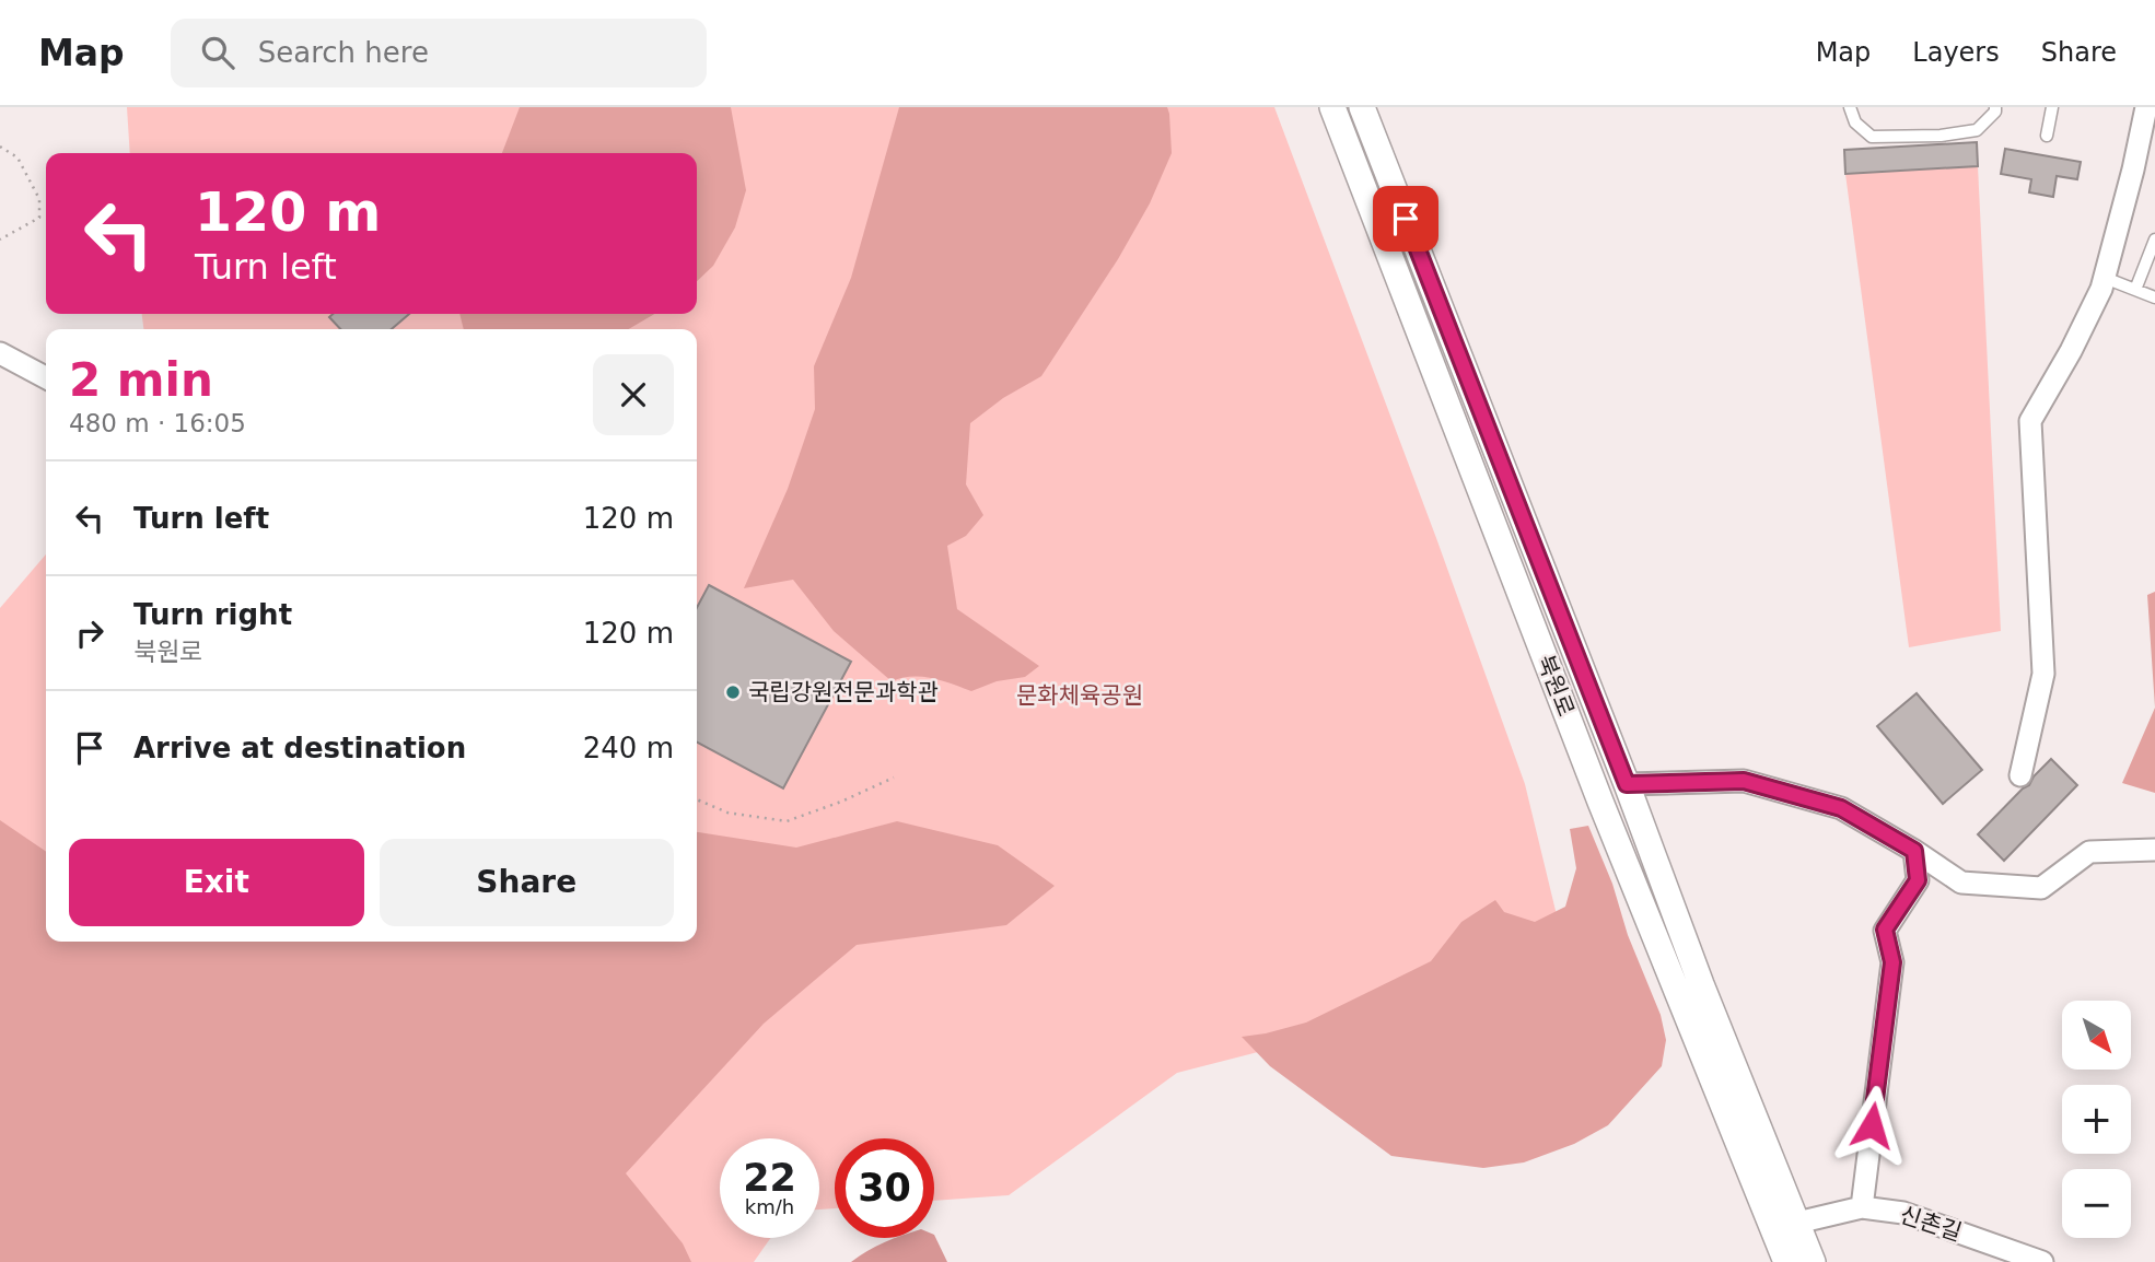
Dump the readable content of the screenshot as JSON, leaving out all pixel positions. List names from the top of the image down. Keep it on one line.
{"streets":{"street":["북원로","신촌길"]},"crossings":[["북원로","신촌길"]],"parks":["문화체육공원"],"places":["국립강원전문과학관"],"north":"bottom right","page":{"header":"Map","search":"Search here","nav":["Map","Layers","Share"],"turn":["120 m","Turn left"],"heading":["2 min","480 m · 16:05"],"list":[{"name":"Turn left","value":"120 m"},{"name":"Turn right","note":"북원로","value":"120 m"},{"name":"Arrive at destination","value":"240 m"}],"buttons":["Exit","Share"],"map_buttons":["+","−"],"speed":"22 km/h","limit":"30"}}
